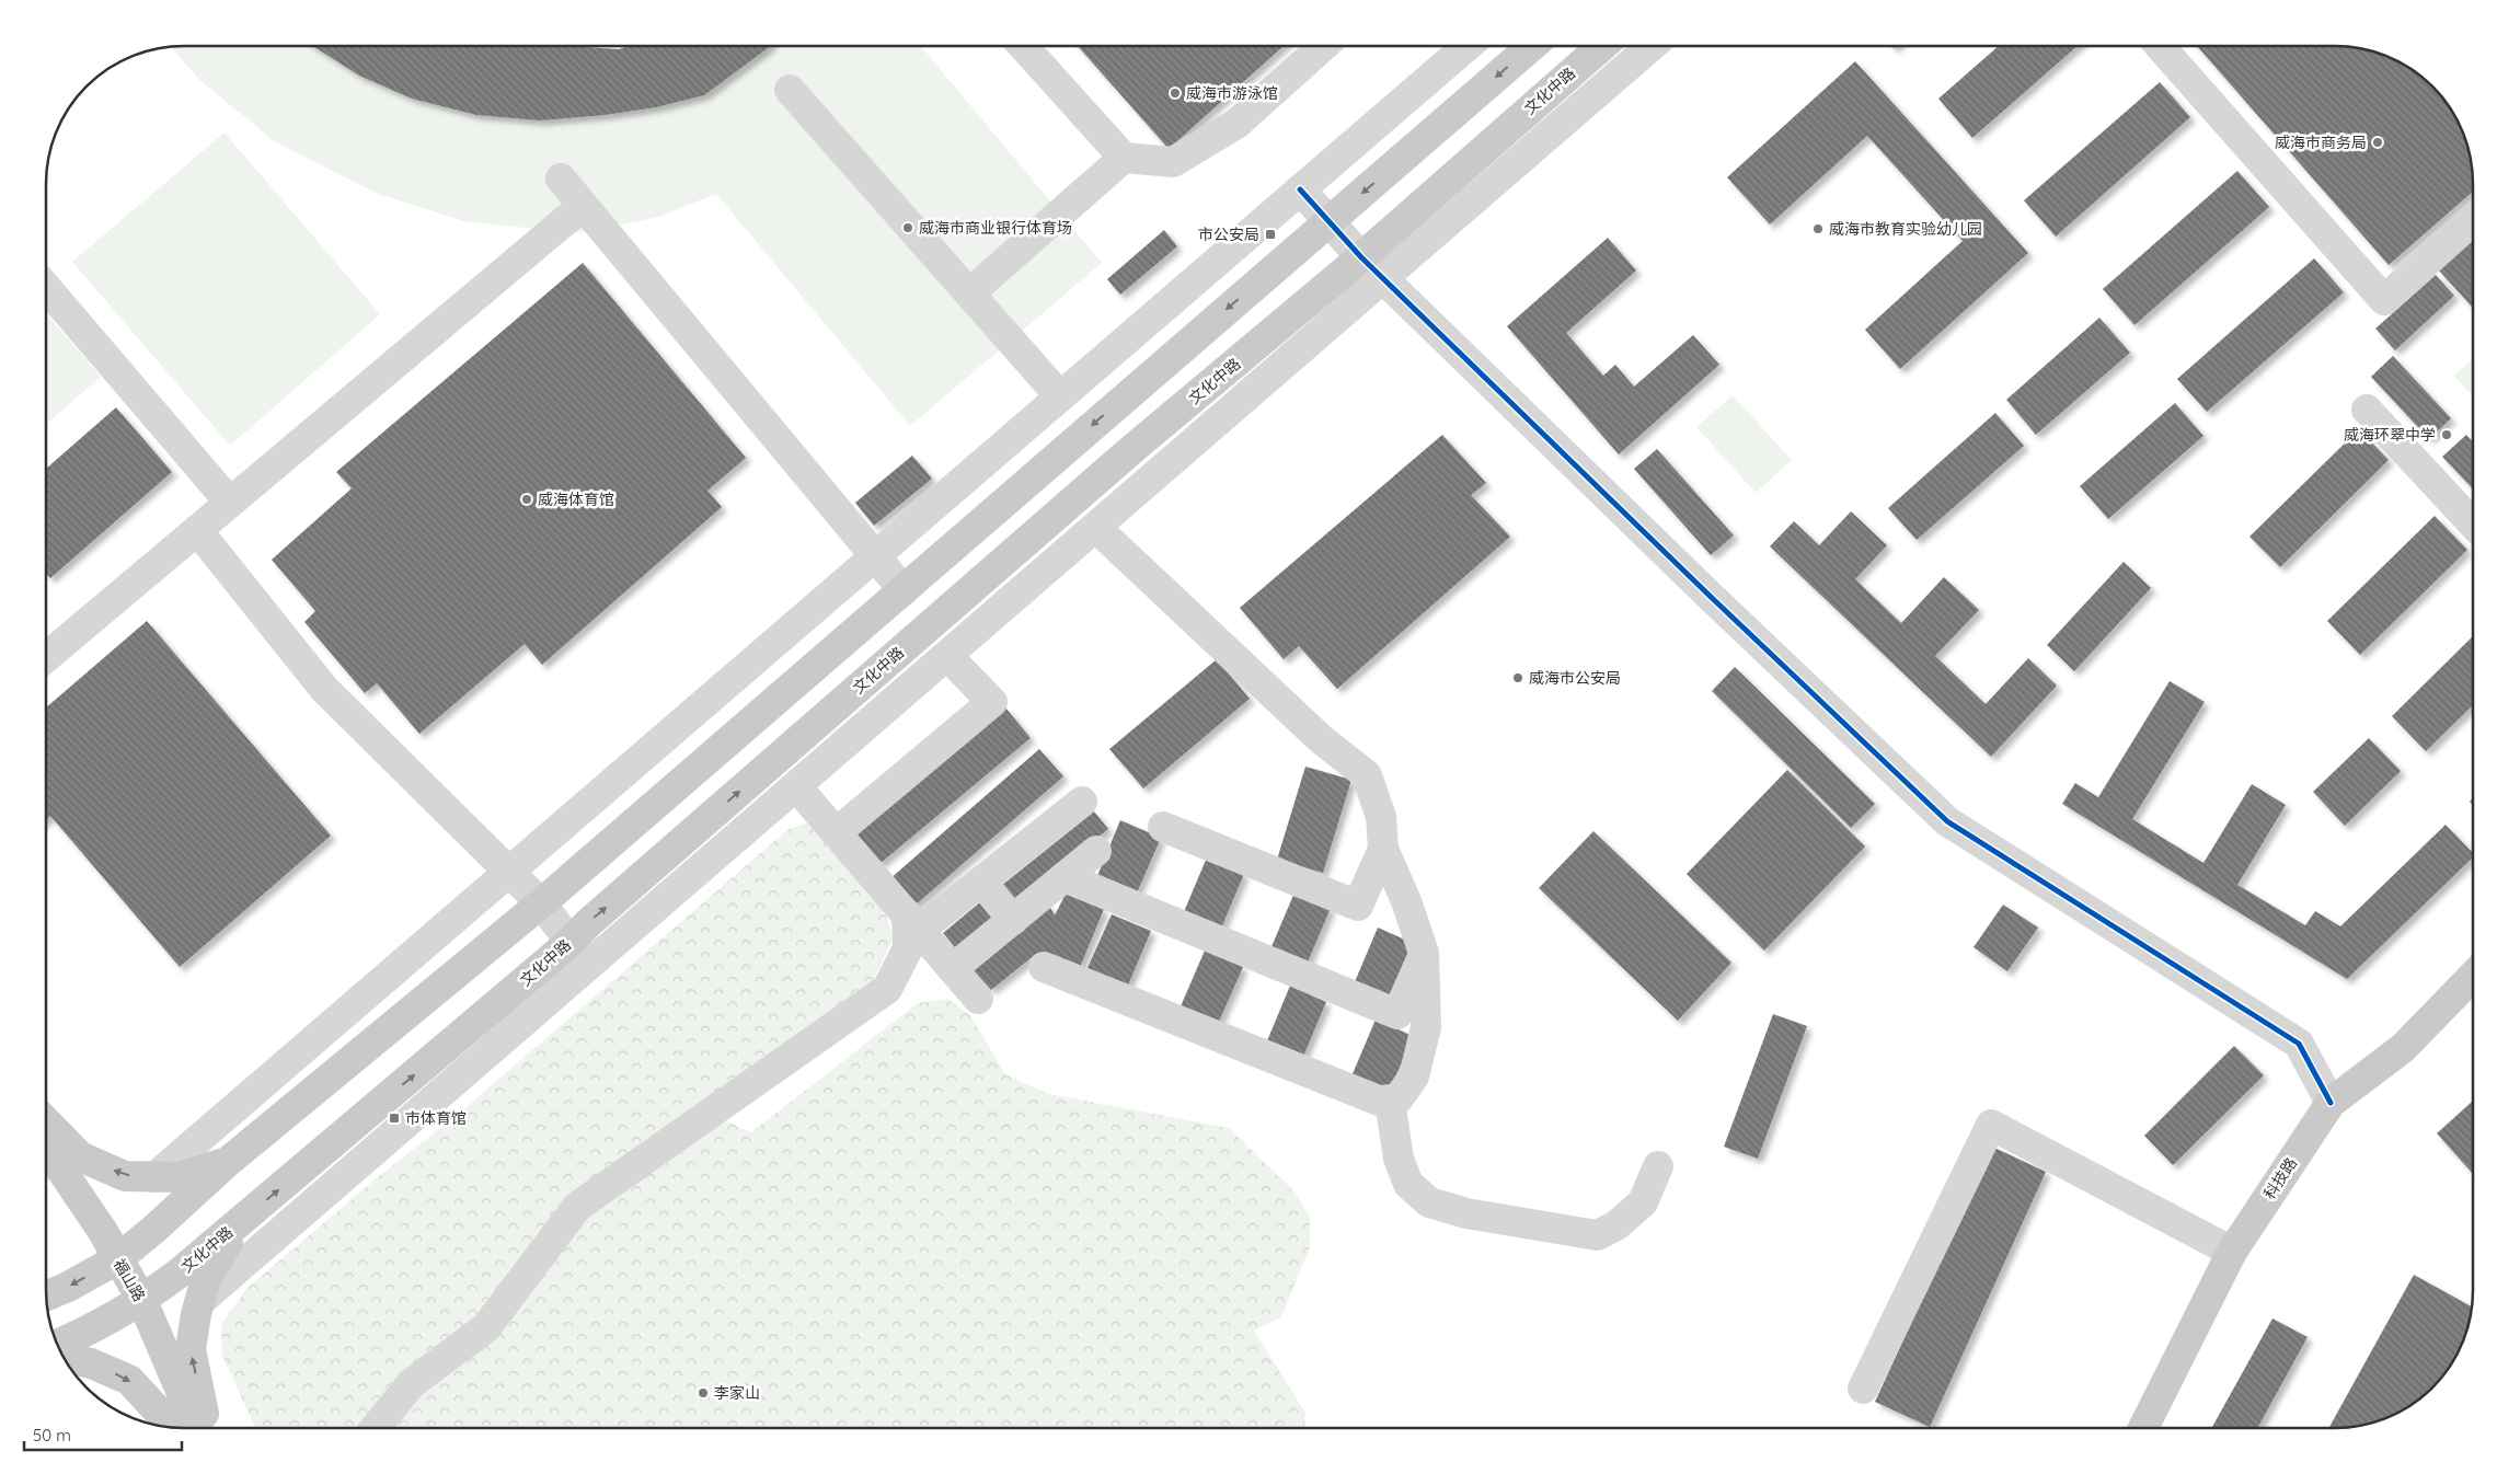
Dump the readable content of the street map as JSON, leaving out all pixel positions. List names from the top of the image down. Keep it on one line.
{"streets":{"main road":["文化中路","科技路","福山路"]},"crossings":[["文化中路","福山路"]],"places":{"other":["威海市游泳馆","威海市商务局","威海市商业银行体育场","威海市教育实验幼儿园","威海环翠中学","威海体育馆","威海市公安局","李家山"],"transit":["市公安局","市体育馆"]},"scale_bar":"50 m"}
